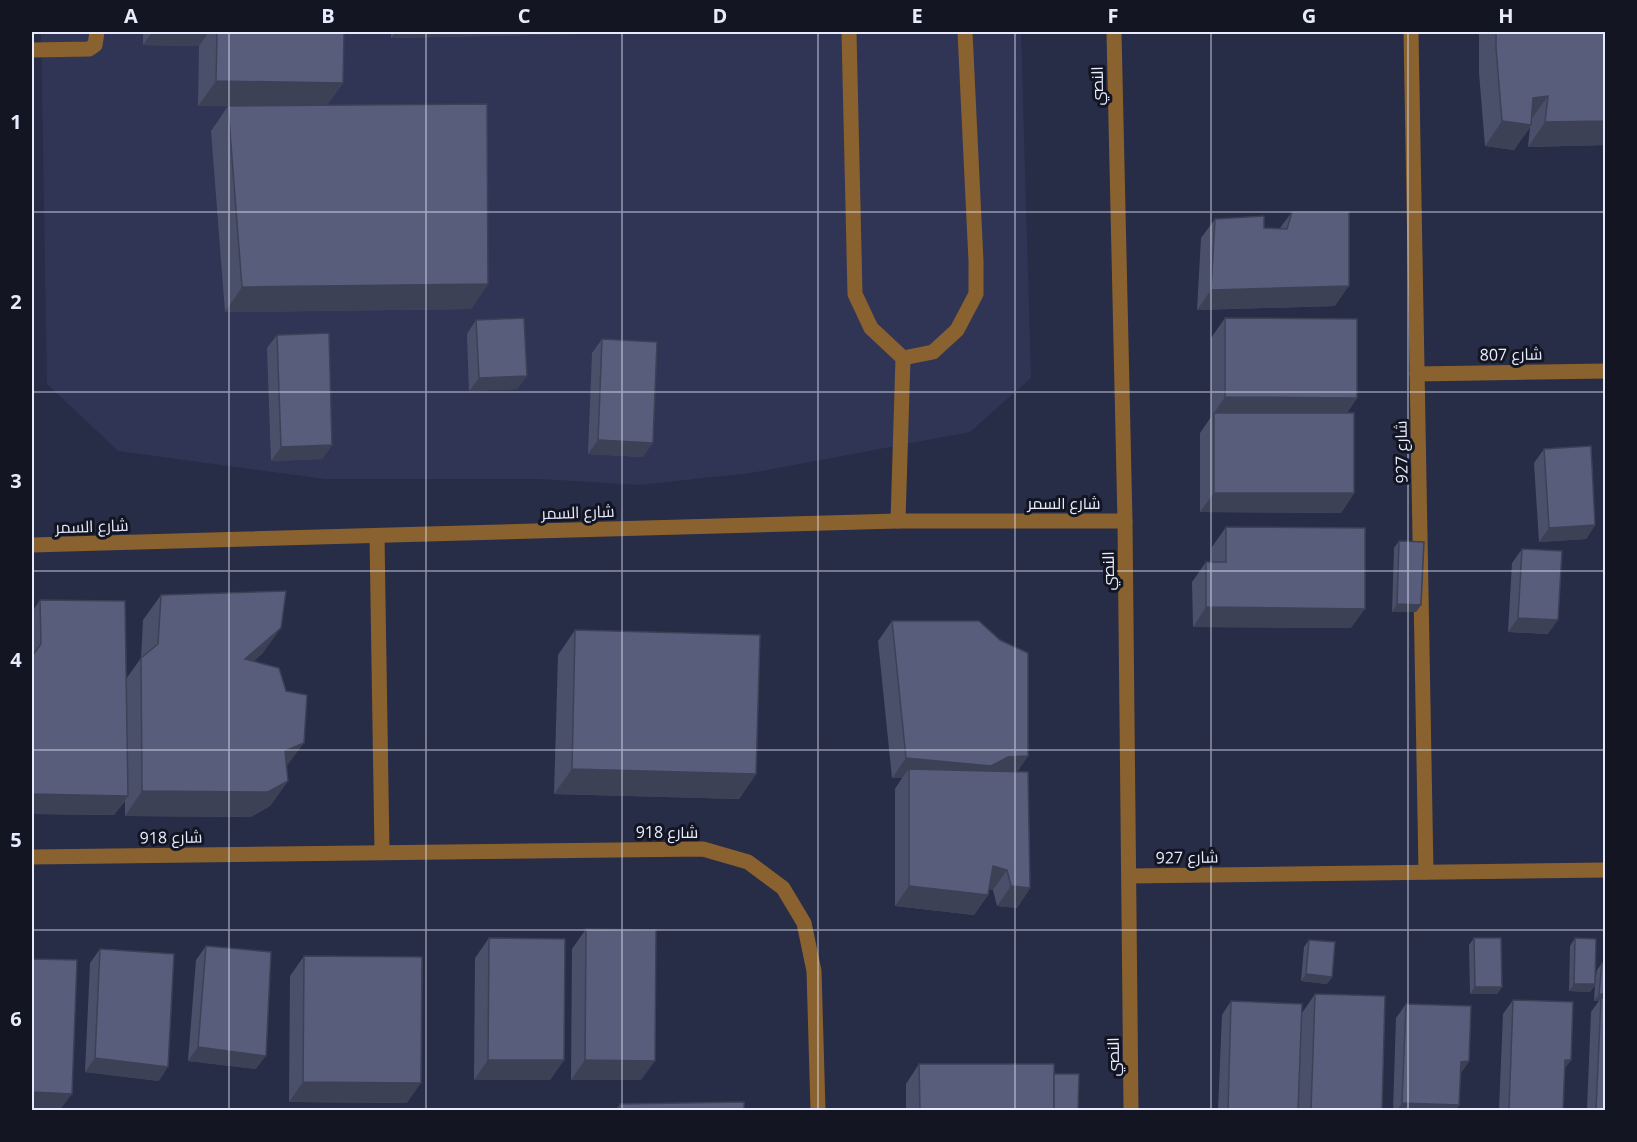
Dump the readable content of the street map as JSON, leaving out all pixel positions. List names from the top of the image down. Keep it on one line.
{"streets":{"street":["النصي","شارع 807","شارع 927","شارع السمر","شارع 918"]},"crossings":[["النصي","شارع 927"],["النصي","شارع السمر"],["شارع 807","شارع 927"]],"grid":{"columns":["A","B","C","D","E","F","G","H"],"rows":["1","2","3","4","5","6"]}}
